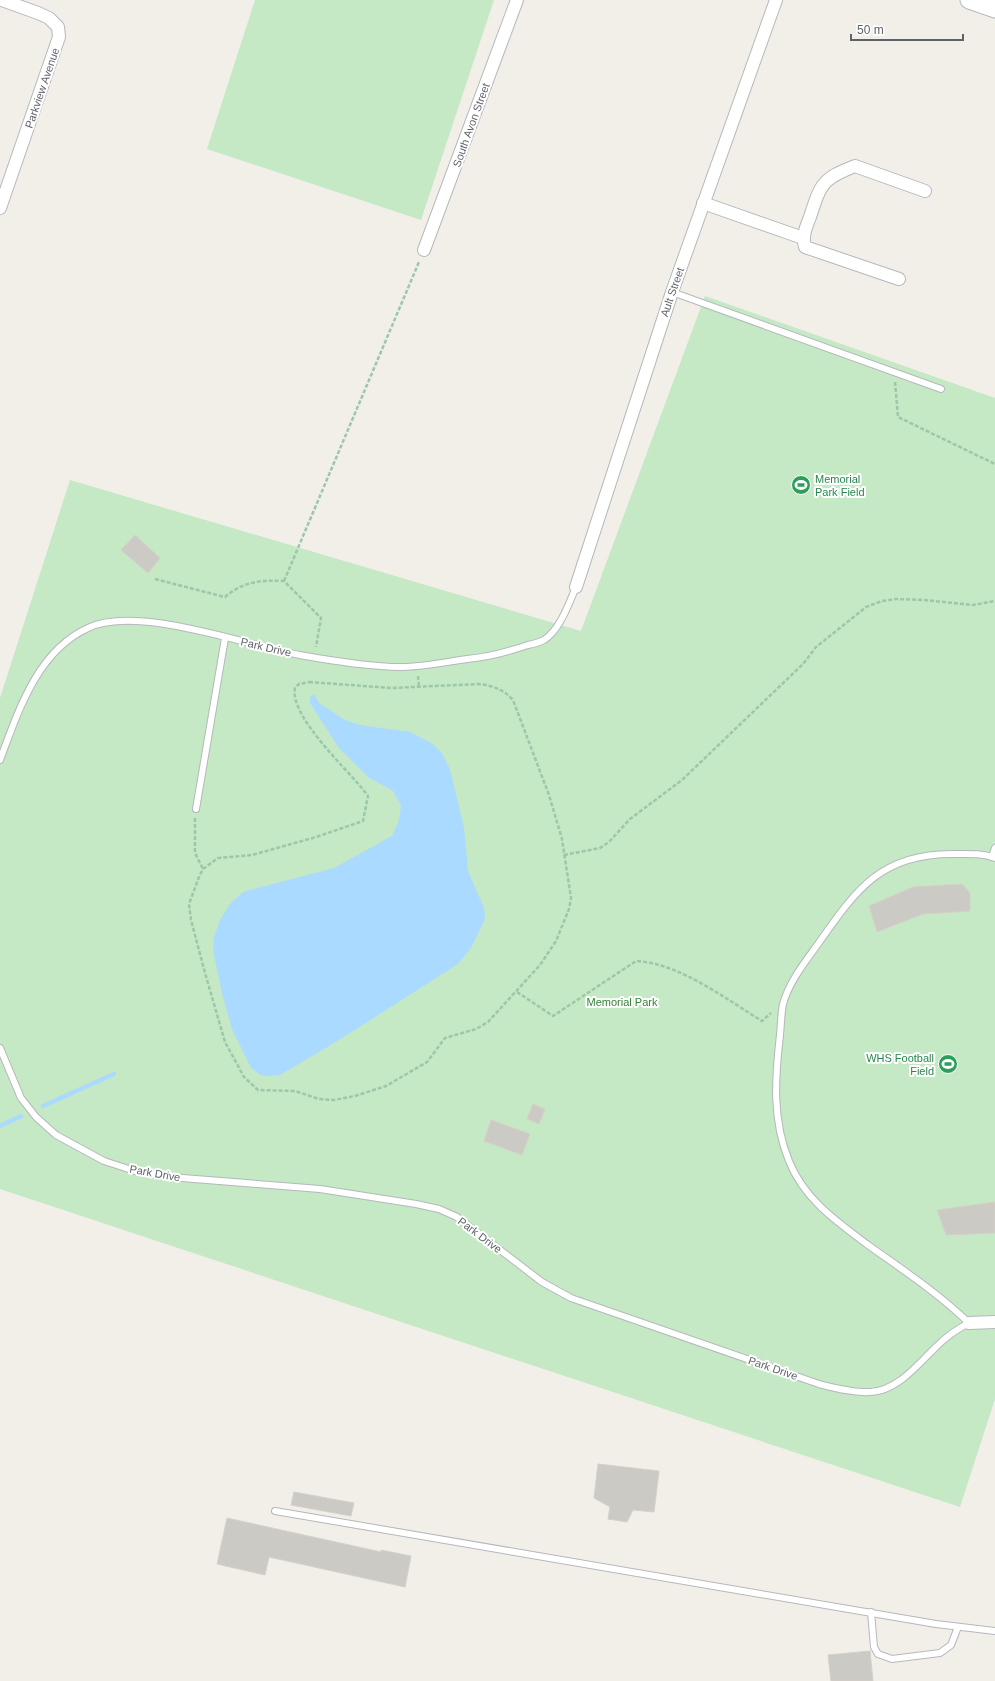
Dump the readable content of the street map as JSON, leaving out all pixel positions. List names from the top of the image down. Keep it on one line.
{"streets":{"street":["Parkview Avenue","South Avon Street","Ault Street"],"lane":["Park Drive"]},"crossings":[["Ault Street","Park Drive"]],"parks":["Memorial Park"],"places":{"sports":["Memorial Park Field","WHS Football Field"]},"scale_bar":"50 m"}
